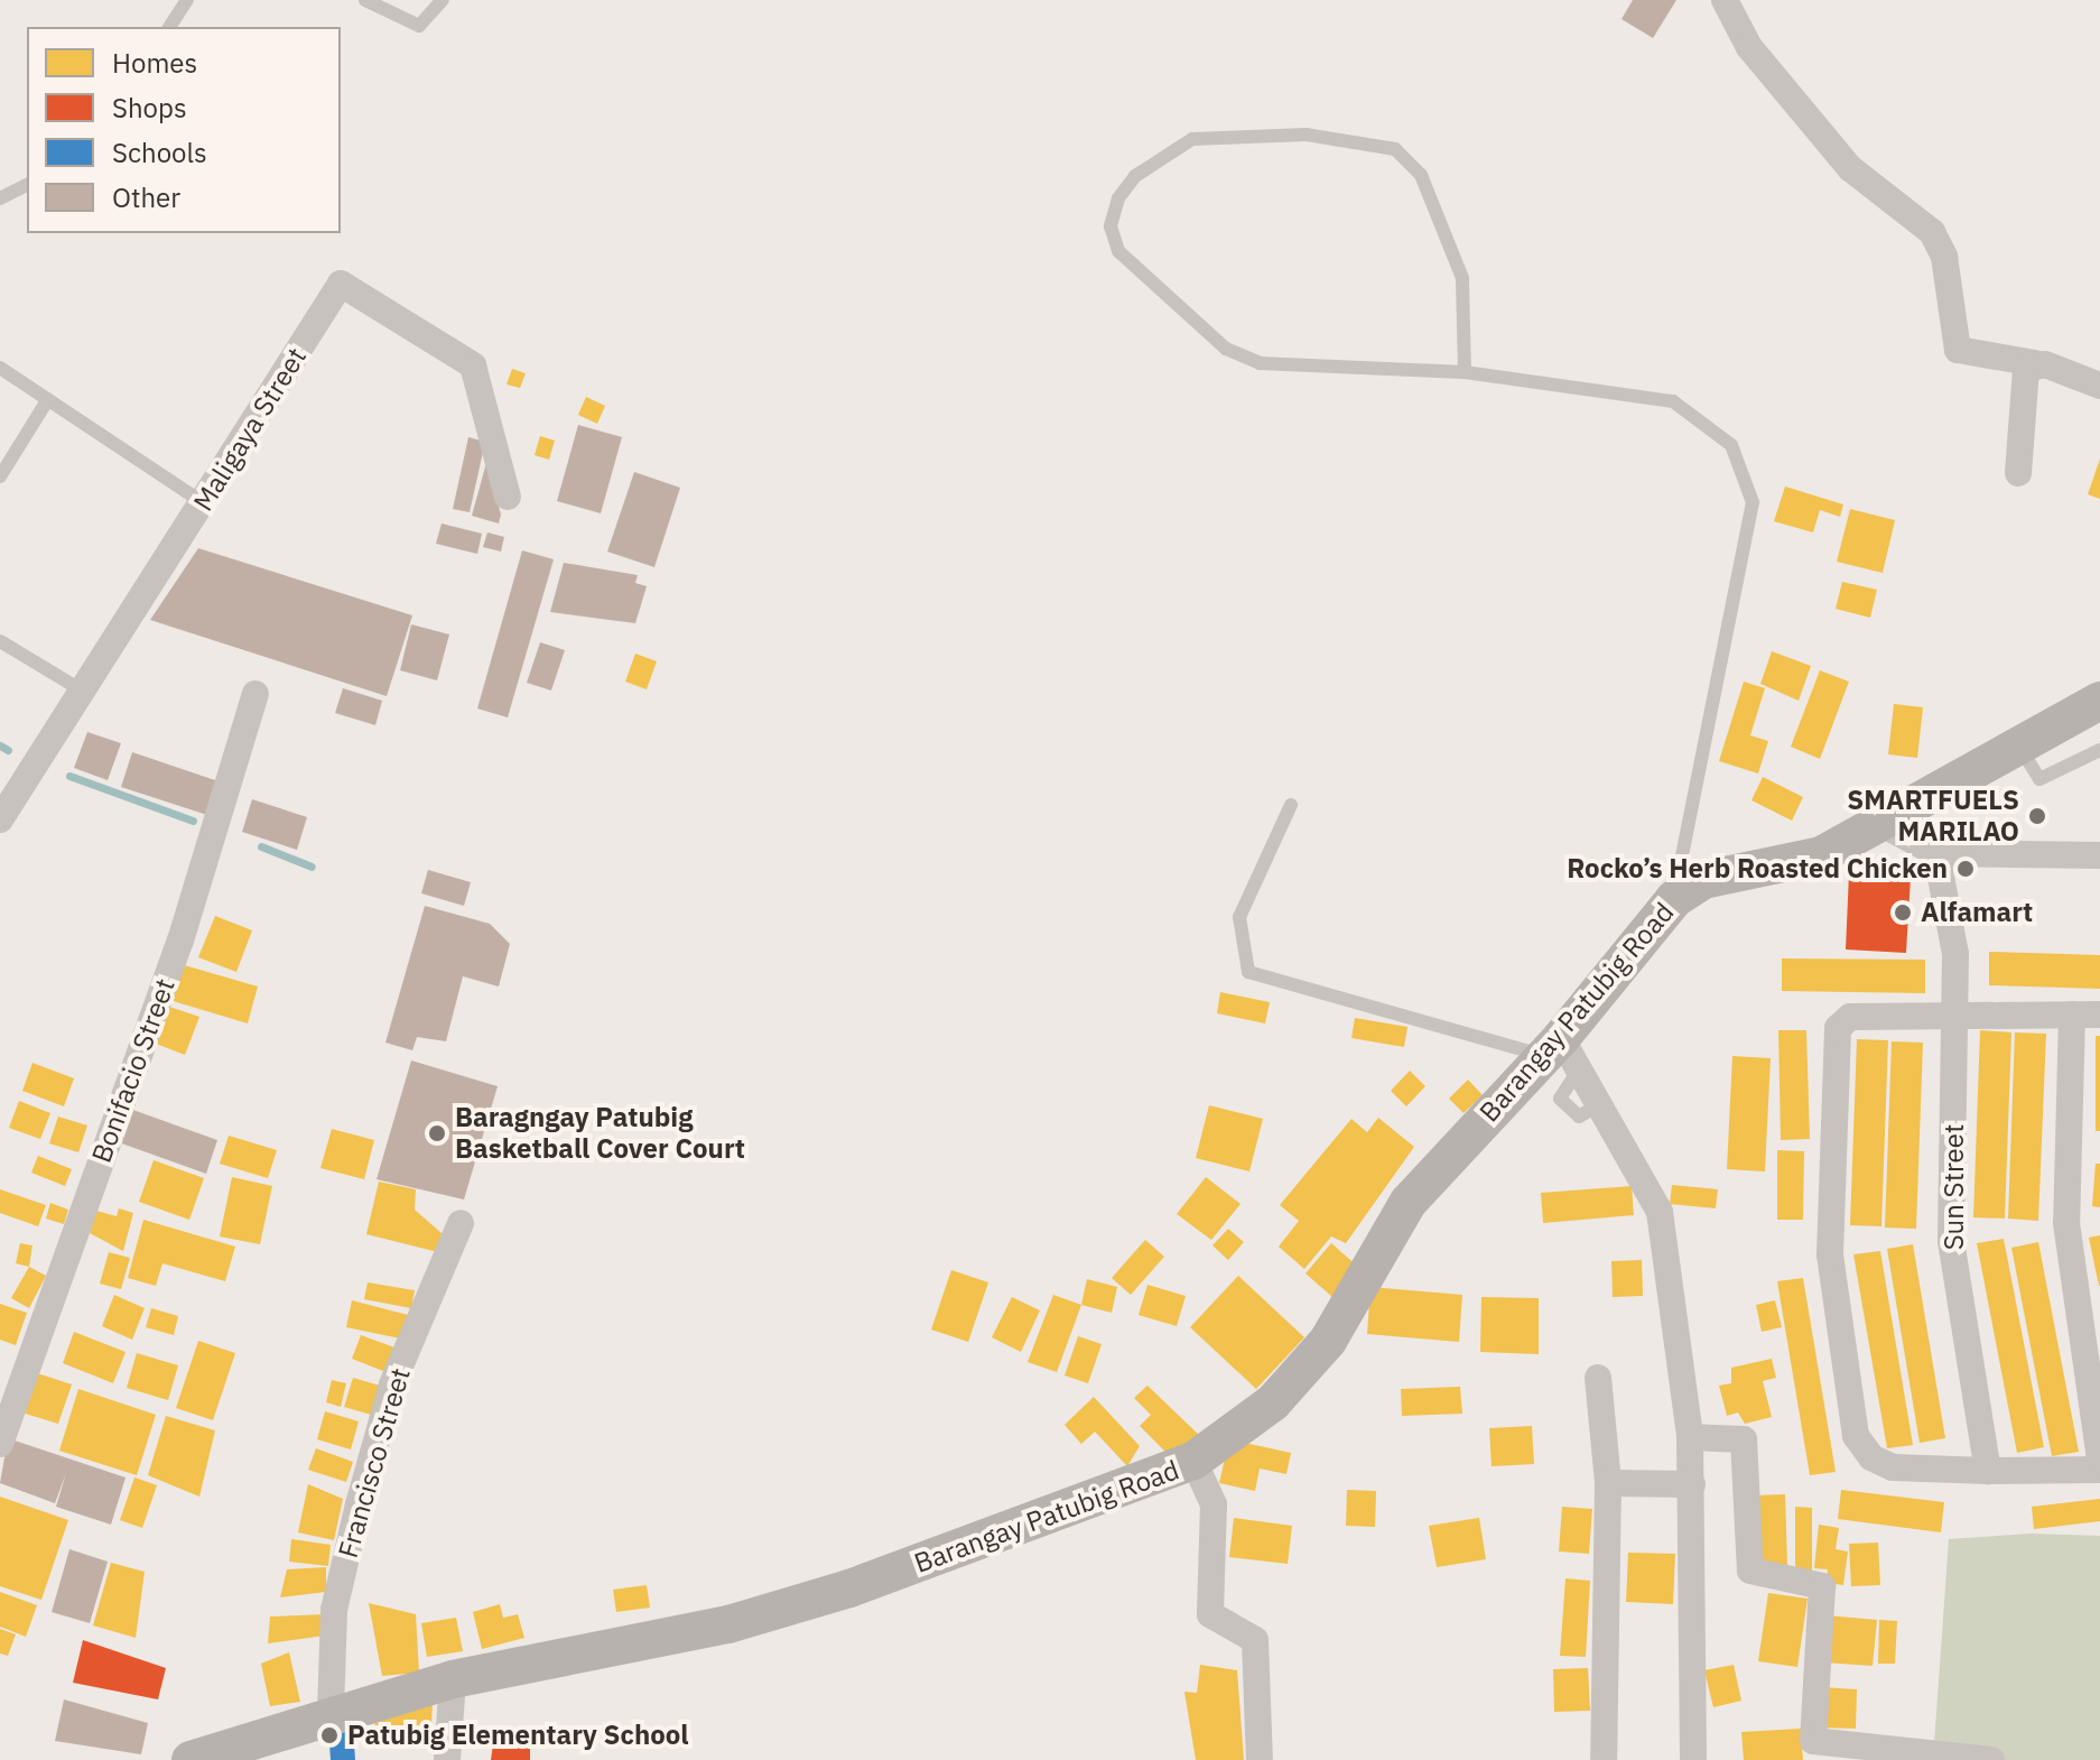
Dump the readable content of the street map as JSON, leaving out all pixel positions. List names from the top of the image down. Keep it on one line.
{"streets":{"main road":["Barangay Patubig Road"],"street":["Maligaya Street","Bonifacio Street","Sun Street","Francisco Street"]},"crossings":[["Barangay Patubig Road","Francisco Street"]],"places":["SMARTFUELS MARILAO","Rocko’s Herb Roasted Chicken","Alfamart","Baragngay Patubig Basketball Cover Court","Patubig Elementary School"],"legend":["Homes","Shops","Schools","Other"]}
